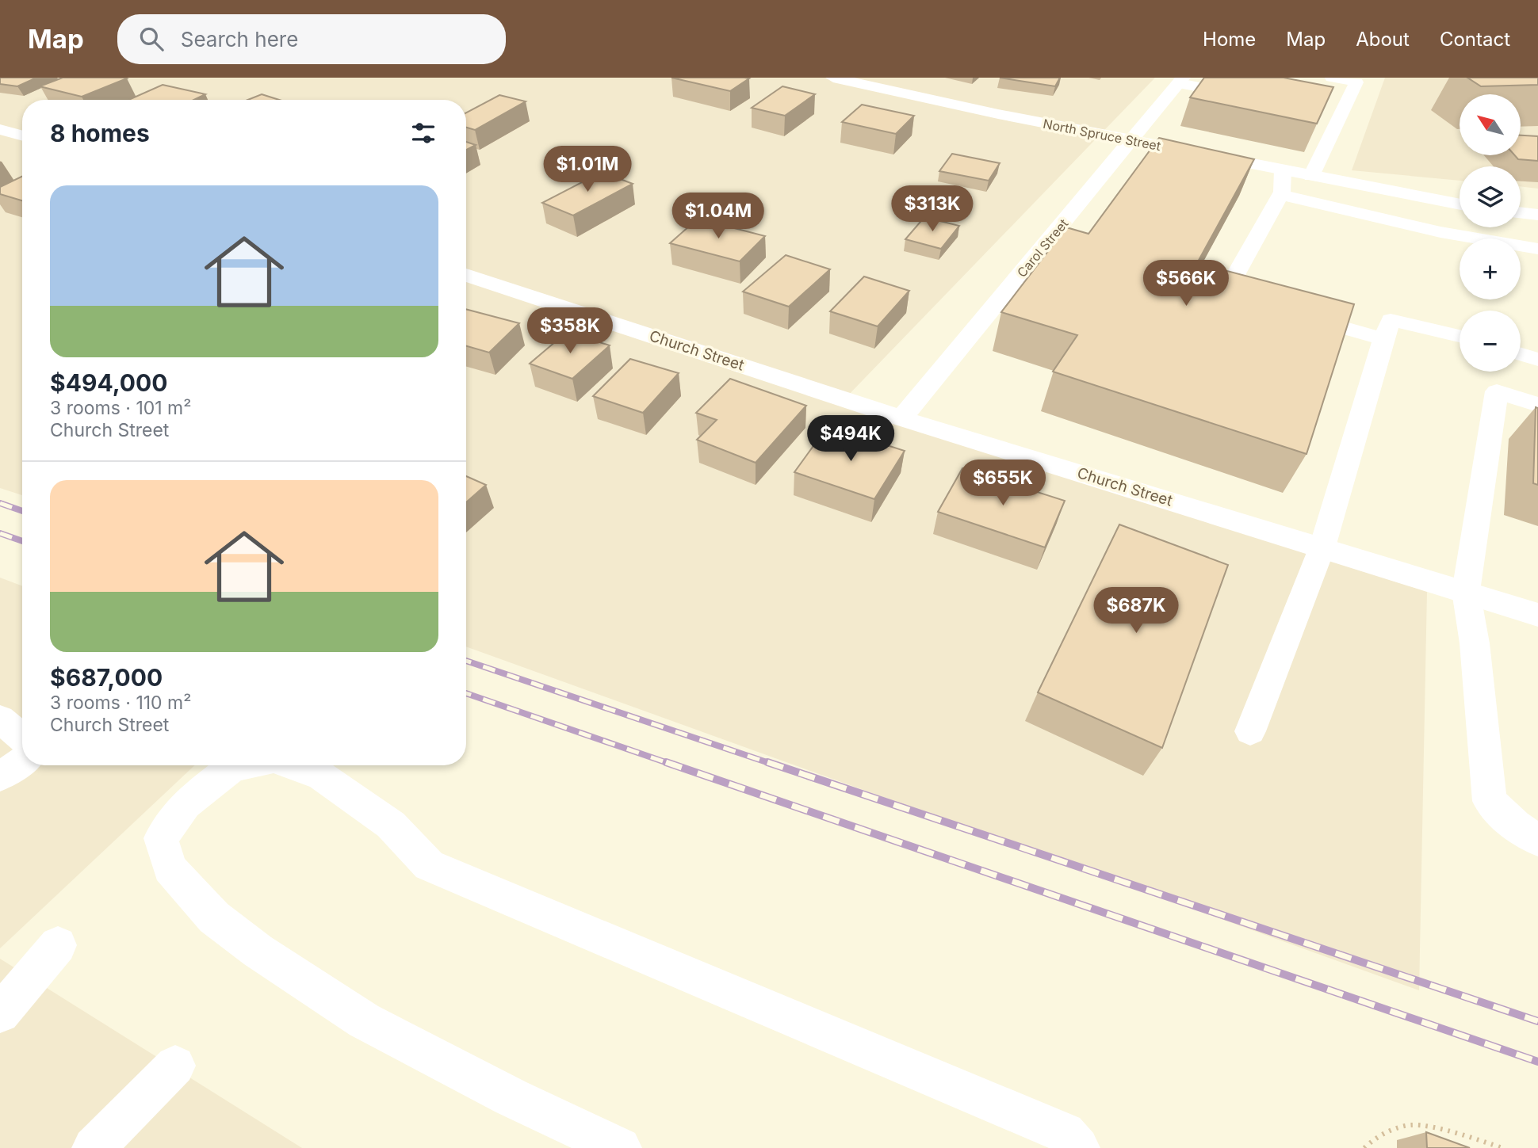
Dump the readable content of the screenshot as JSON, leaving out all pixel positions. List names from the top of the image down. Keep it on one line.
{"streets":{"street":["North Spruce Street","Carol Street","Church Street"]},"crossings":[["North Spruce Street","Carol Street"],["Carol Street","Church Street"]],"north":"top left","page":{"header":"Map","search":"Search here","nav":["Home","Map","About","Contact"],"map_buttons":["+","−"],"heading":"8 homes","price":["$1.01M","$313K","$1.04M","$566K","$358K","$494K","$655K","$687K"],"list":[{"name":"$494,000","note":"3 rooms · 101 m² · Church Street"},{"name":"$687,000","note":"3 rooms · 110 m² · Church Street"}]}}
